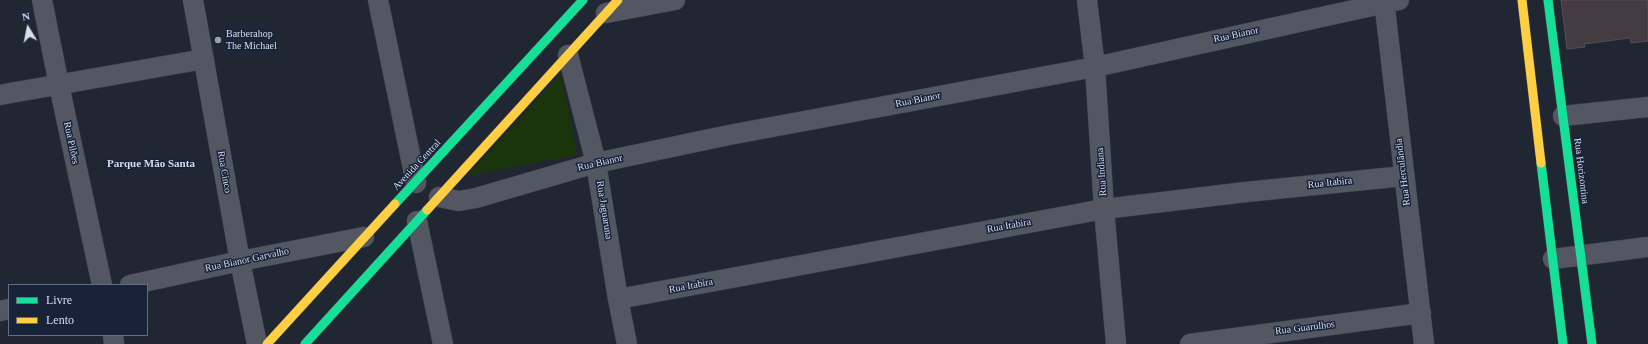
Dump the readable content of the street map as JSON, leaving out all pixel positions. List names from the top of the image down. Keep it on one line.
{"streets":{"main road":["Avenida Central","Rua Horizontina"],"street":["Rua Bianor","Rua Pilões","Rua Cinco","Rua Indiana","Rua Herculândia","Rua Itabira","Rua Jaguaruna","Rua Bianor Garvalho","Rua Guarulhos"]},"crossings":[["Rua Bianor","Rua Indiana"],["Rua Bianor","Rua Herculândia"],["Rua Bianor","Rua Jaguaruna"],["Avenida Central","Rua Bianor Garvalho"],["Rua Cinco","Rua Bianor Garvalho"],["Rua Indiana","Rua Itabira"],["Rua Herculândia","Rua Itabira"],["Rua Herculândia","Rua Guarulhos"],["Rua Itabira","Rua Jaguaruna"]],"districts":["Parque Mão Santa"],"places":["Barberahop The Michael"],"legend":["Livre","Lento"],"north":"top"}
